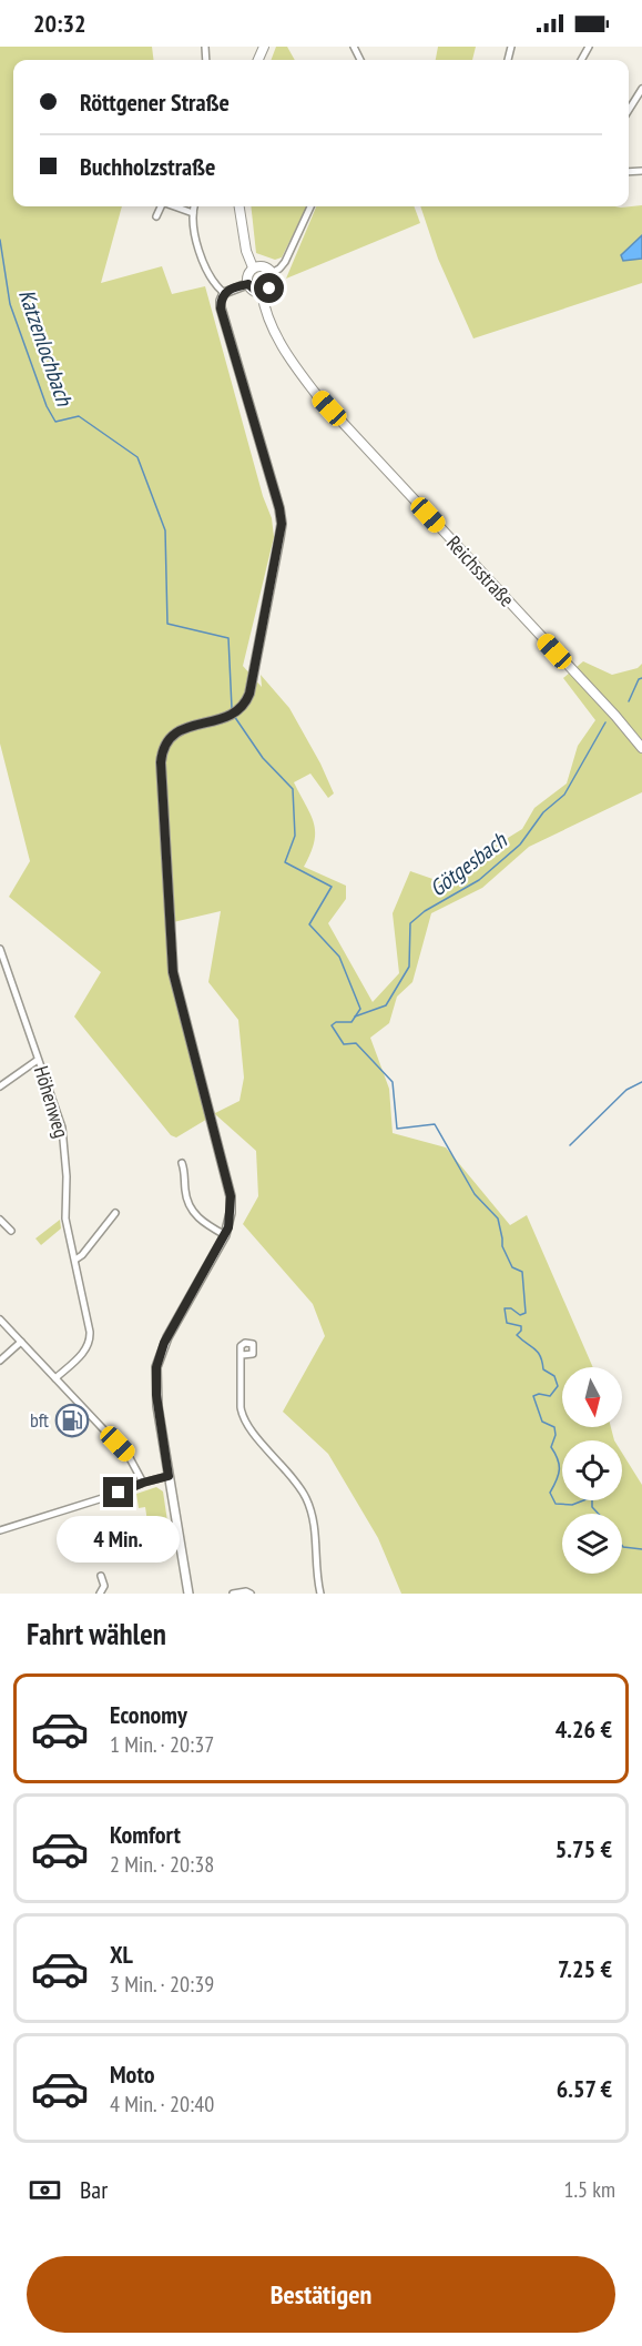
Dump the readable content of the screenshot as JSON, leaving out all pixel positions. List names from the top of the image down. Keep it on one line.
{"streets":{"main road":["Reichsstraße"],"street":["Höhenweg"]},"water":["Katzenlochbach","Götgesbach"],"places":{"fuel station":["bft"]},"north":"bottom","page":{"status":"20:32","banner":["Röttgener Straße","Buchholzstraße"],"bubble":"4 Min.","heading":"Fahrt wählen","list":[{"name":"Economy","note":"1 Min. · 20:37","value":"4.26 €"},{"name":"Komfort","note":"2 Min. · 20:38","value":"5.75 €"},{"name":"XL","note":"3 Min. · 20:39","value":"7.25 €"},{"name":"Moto","note":"4 Min. · 20:40","value":"6.57 €"}],"pay":["Bar","1.5 km"],"buttons":"Bestätigen"}}
